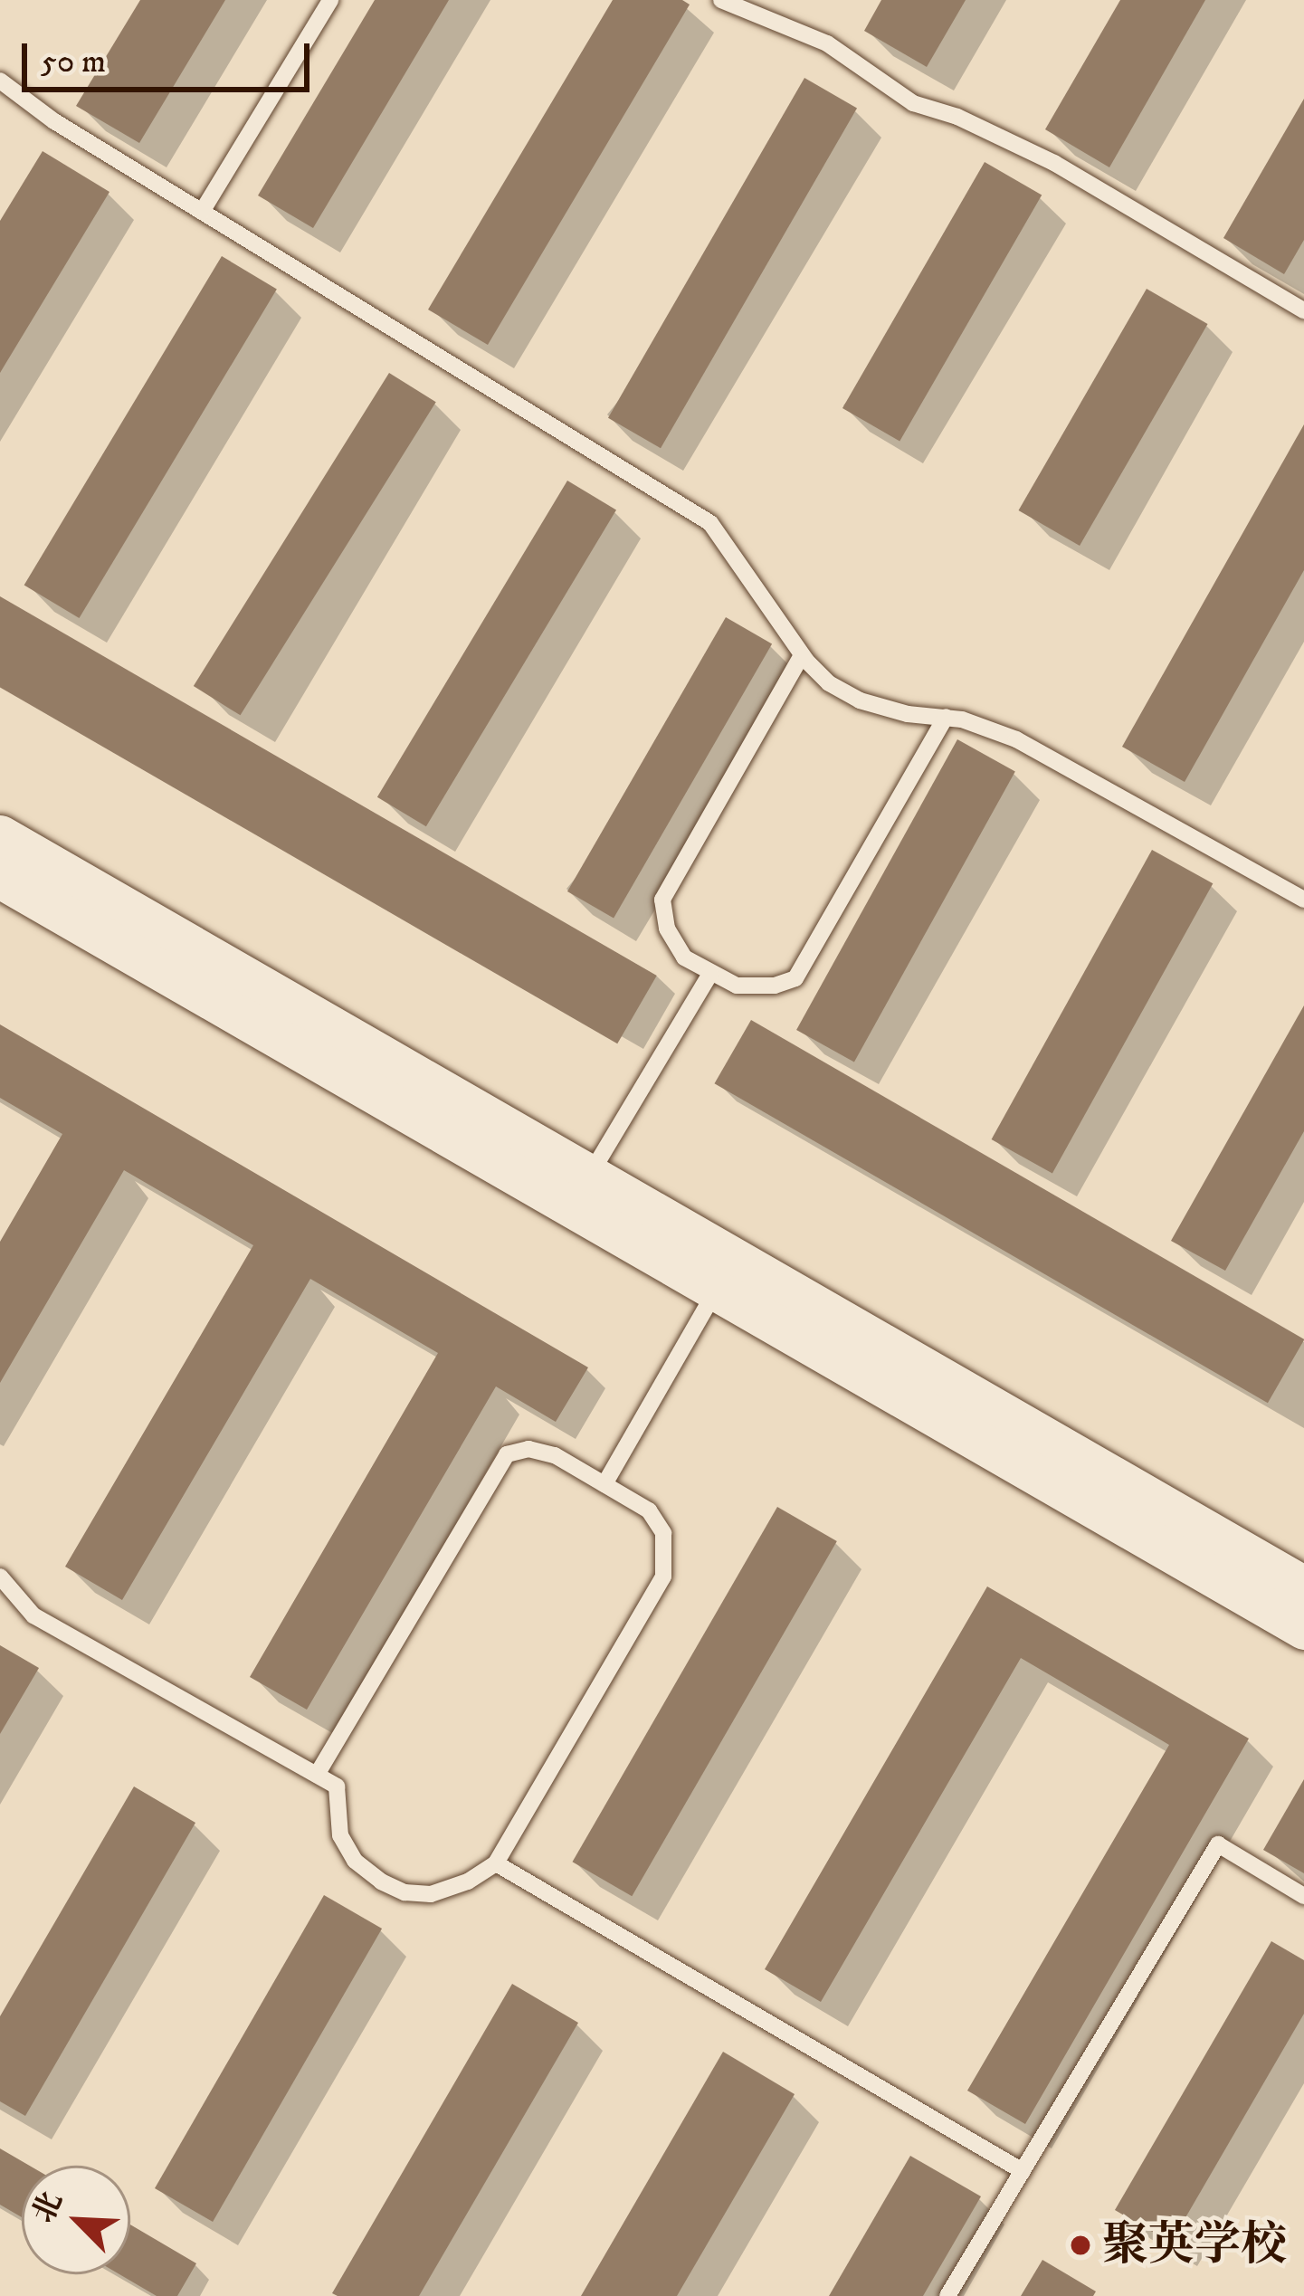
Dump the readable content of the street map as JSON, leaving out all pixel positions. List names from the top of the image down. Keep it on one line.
{"places":["聚英学校"],"scale_bar":"50 m","north":"top left"}
